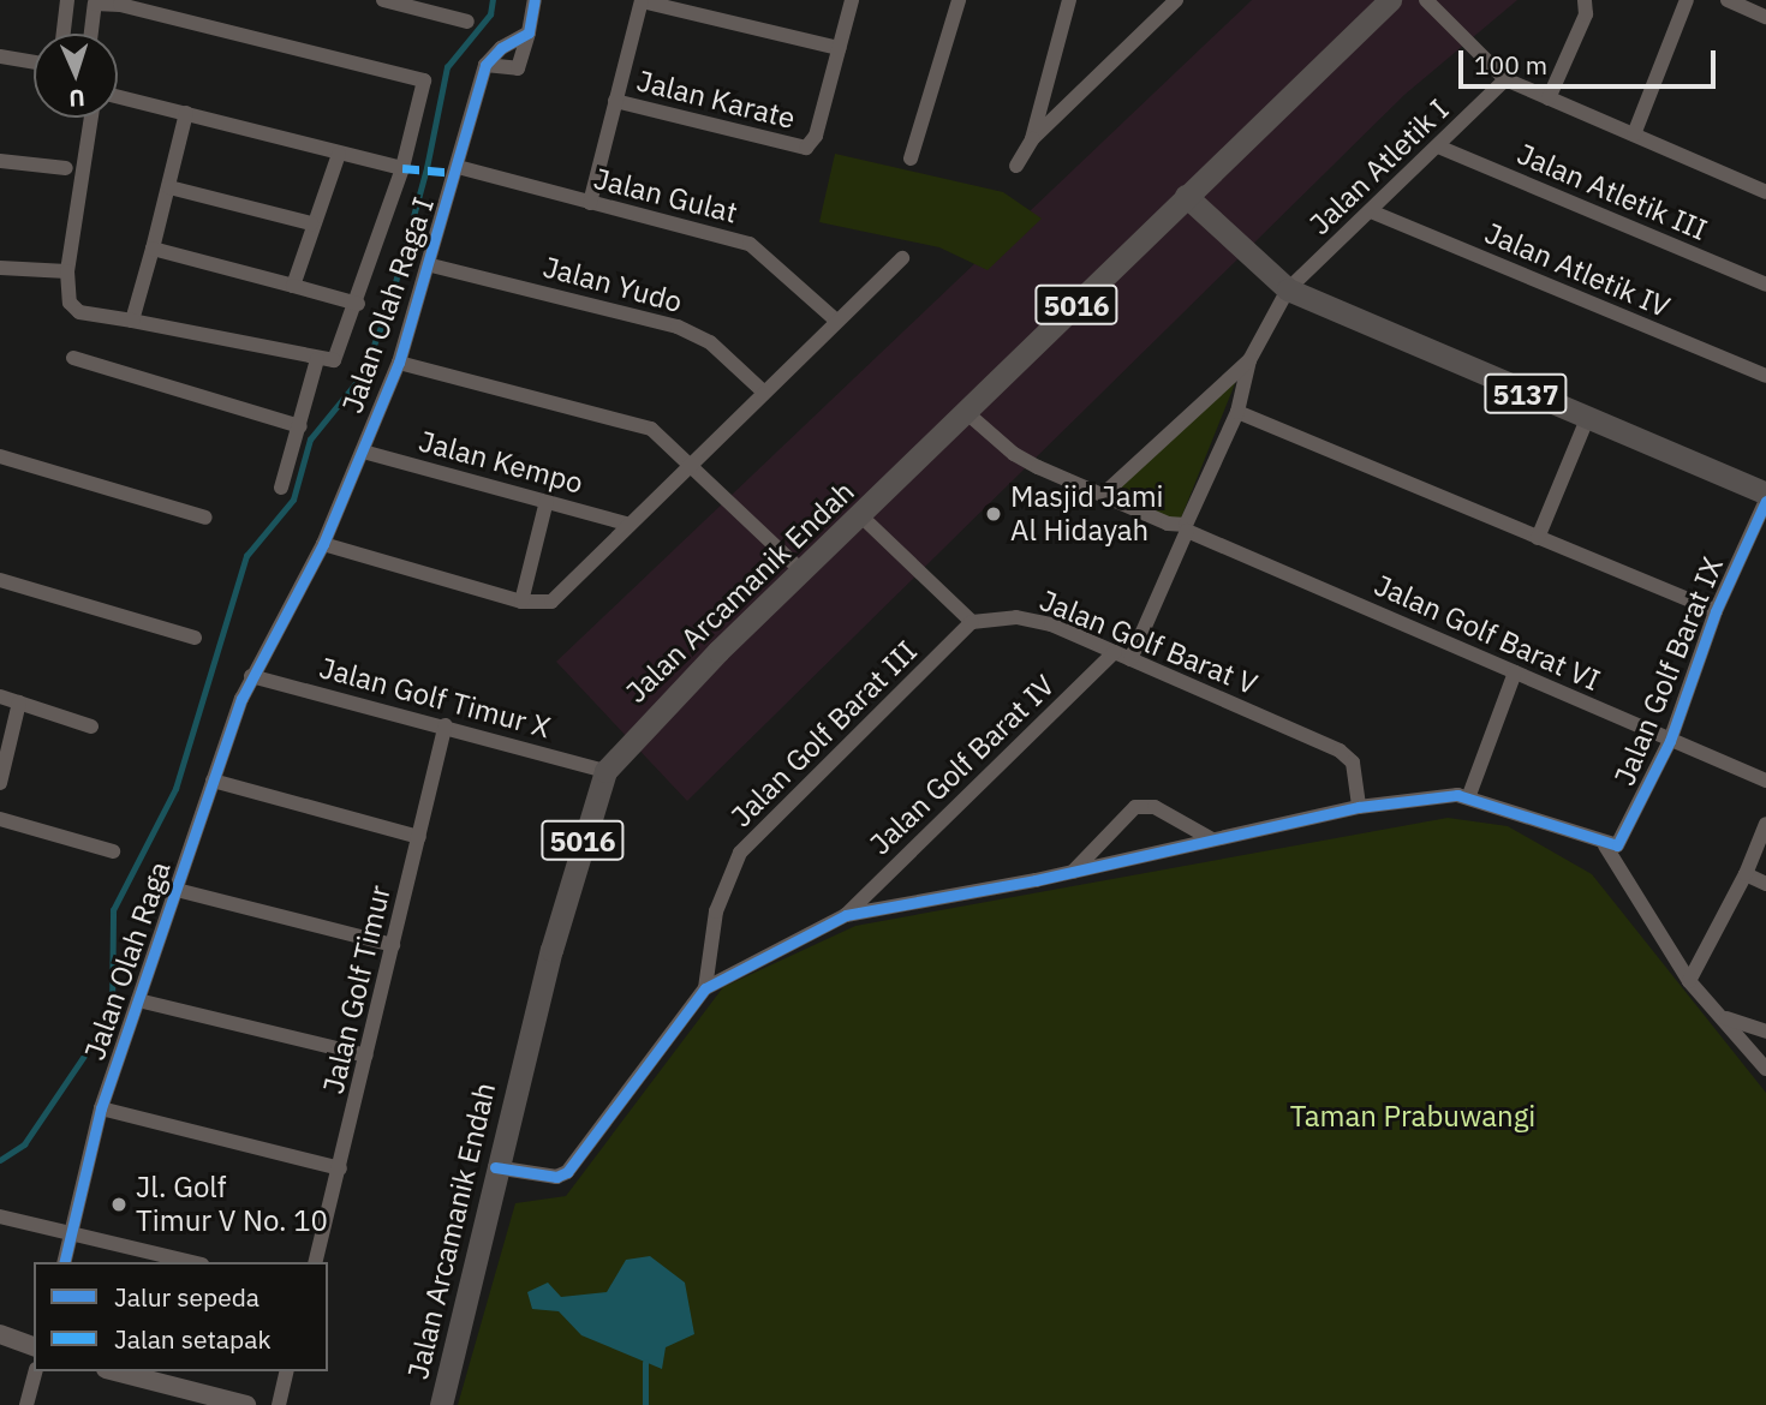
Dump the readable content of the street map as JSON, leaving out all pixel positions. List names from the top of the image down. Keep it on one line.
{"streets":{"main road":["5016","5137","Jalan Arcamanik Endah"],"street":["Jalan Karate","Jalan Atletik I","Jalan Atletik III","Jalan Gulat","Jalan Atletik IV","Jalan Yudo","Jalan Olah Raga I","Jalan Kempo","Jalan Golf Barat VI","Jalan Golf Barat V","Jalan Golf Barat IX","Jalan Golf Timur X","Jalan Golf Barat III","Jalan Golf Barat IV","Jalan Olah Raga","Jalan Golf Timur"]},"crossings":[["Jalan Atletik I","Jalan Atletik III"],["Jalan Atletik I","Jalan Atletik IV"],["Jalan Atletik I","5137"],["Jalan Gulat","Jalan Olah Raga I"],["Jalan Yudo","Jalan Olah Raga I"],["Jalan Olah Raga I","Jalan Kempo"],["Jalan Olah Raga I","Jalan Golf Timur X"],["Jalan Olah Raga I","Jalan Olah Raga"],["5137","Jalan Arcamanik Endah"],["Jalan Arcamanik Endah","Jalan Golf Timur X"],["Jalan Golf Barat VI","Jalan Golf Barat IX"],["Jalan Golf Barat V","Jalan Golf Barat III"],["Jalan Golf Barat V","Jalan Golf Barat IV"],["Jalan Golf Timur X","Jalan Olah Raga"],["Jalan Golf Timur X","Jalan Golf Timur"]],"parks":["Taman Prabuwangi"],"places":["Masjid Jami Al Hidayah","Jl. Golf Timur V No. 10"],"legend":["Jalur sepeda","Jalan setapak"],"scale_bar":"100 m","north":"bottom"}
